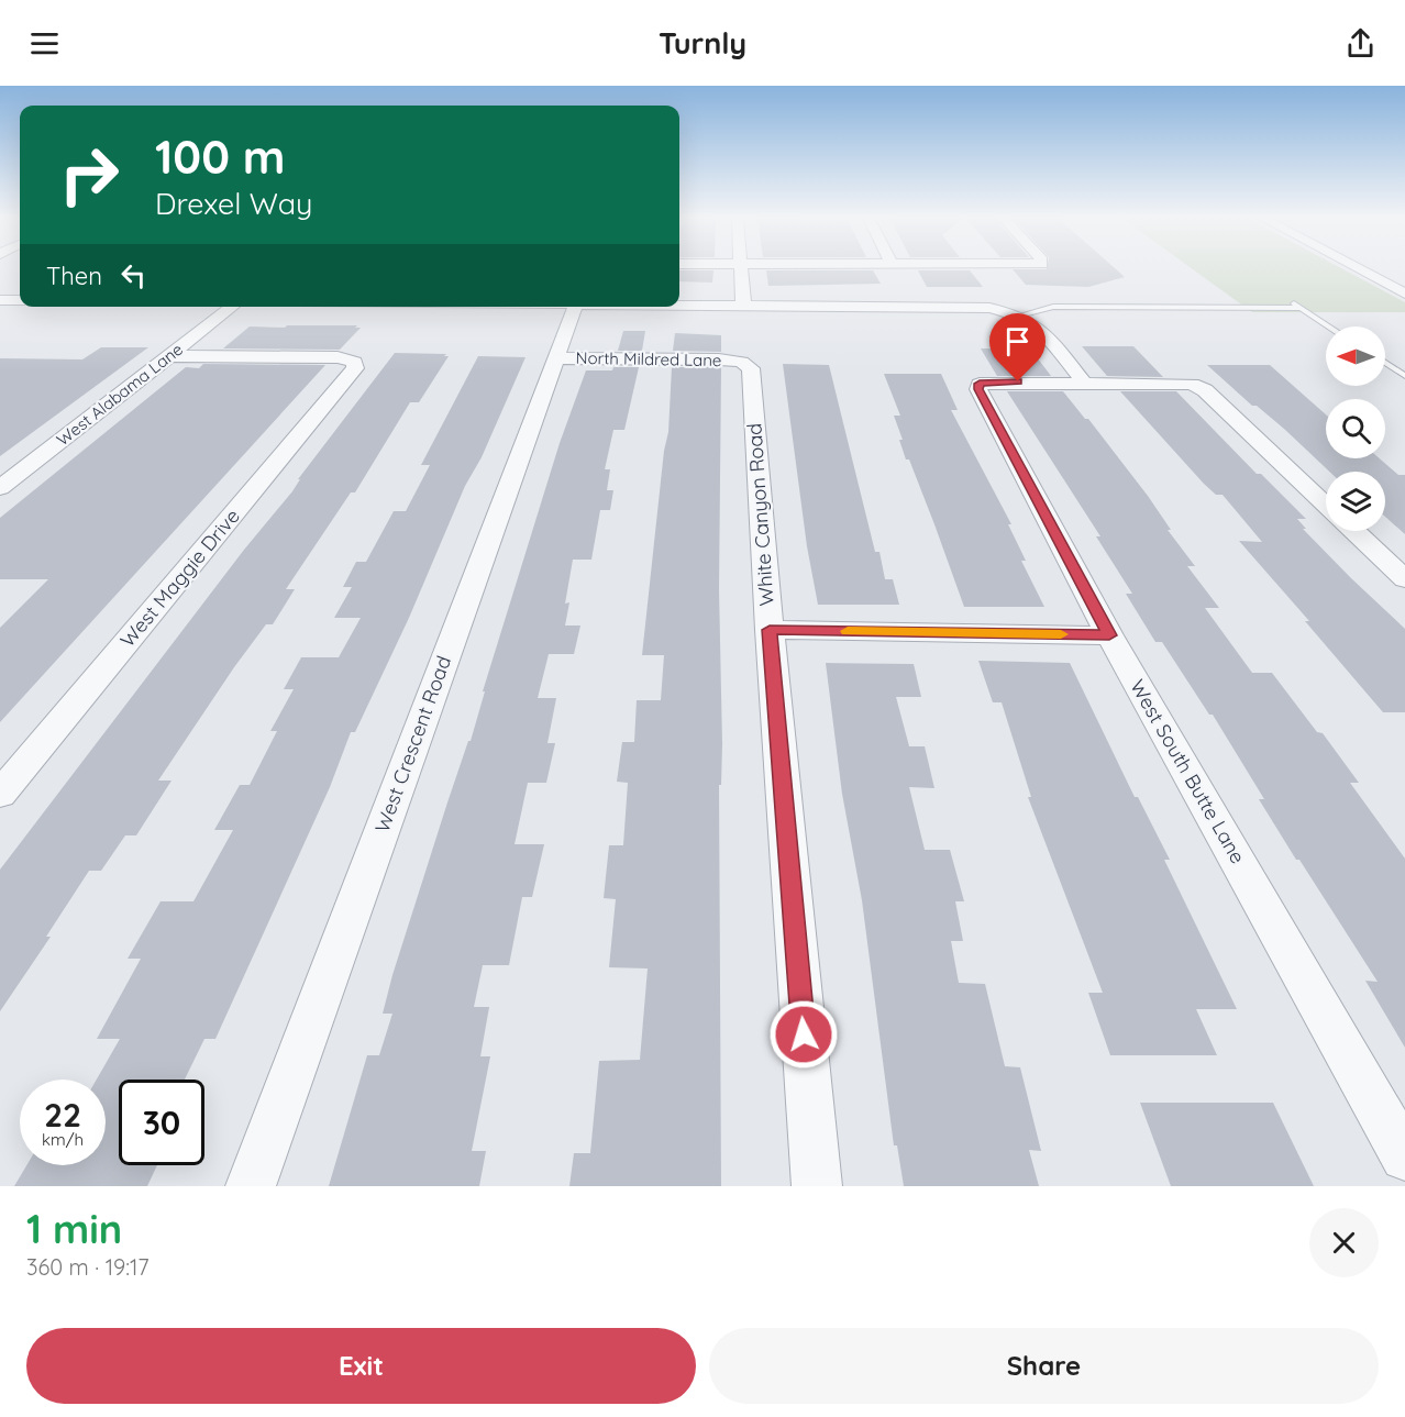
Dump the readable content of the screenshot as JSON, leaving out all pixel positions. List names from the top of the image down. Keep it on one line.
{"streets":{"street":["North Mildred Lane","West Alabama Lane","White Canyon Road","West Maggie Drive","West Crescent Road","West South Butte Lane"]},"crossings":[["North Mildred Lane","White Canyon Road"],["North Mildred Lane","West Crescent Road"],["West Alabama Lane","West Maggie Drive"]],"north":"left","page":{"header":"Turnly","turn":["100 m","Drexel Way"],"then":"Then","speed":"22 km/h","limit":"30","heading":["1 min","360 m · 19:17"],"buttons":["Exit","Share"]}}
